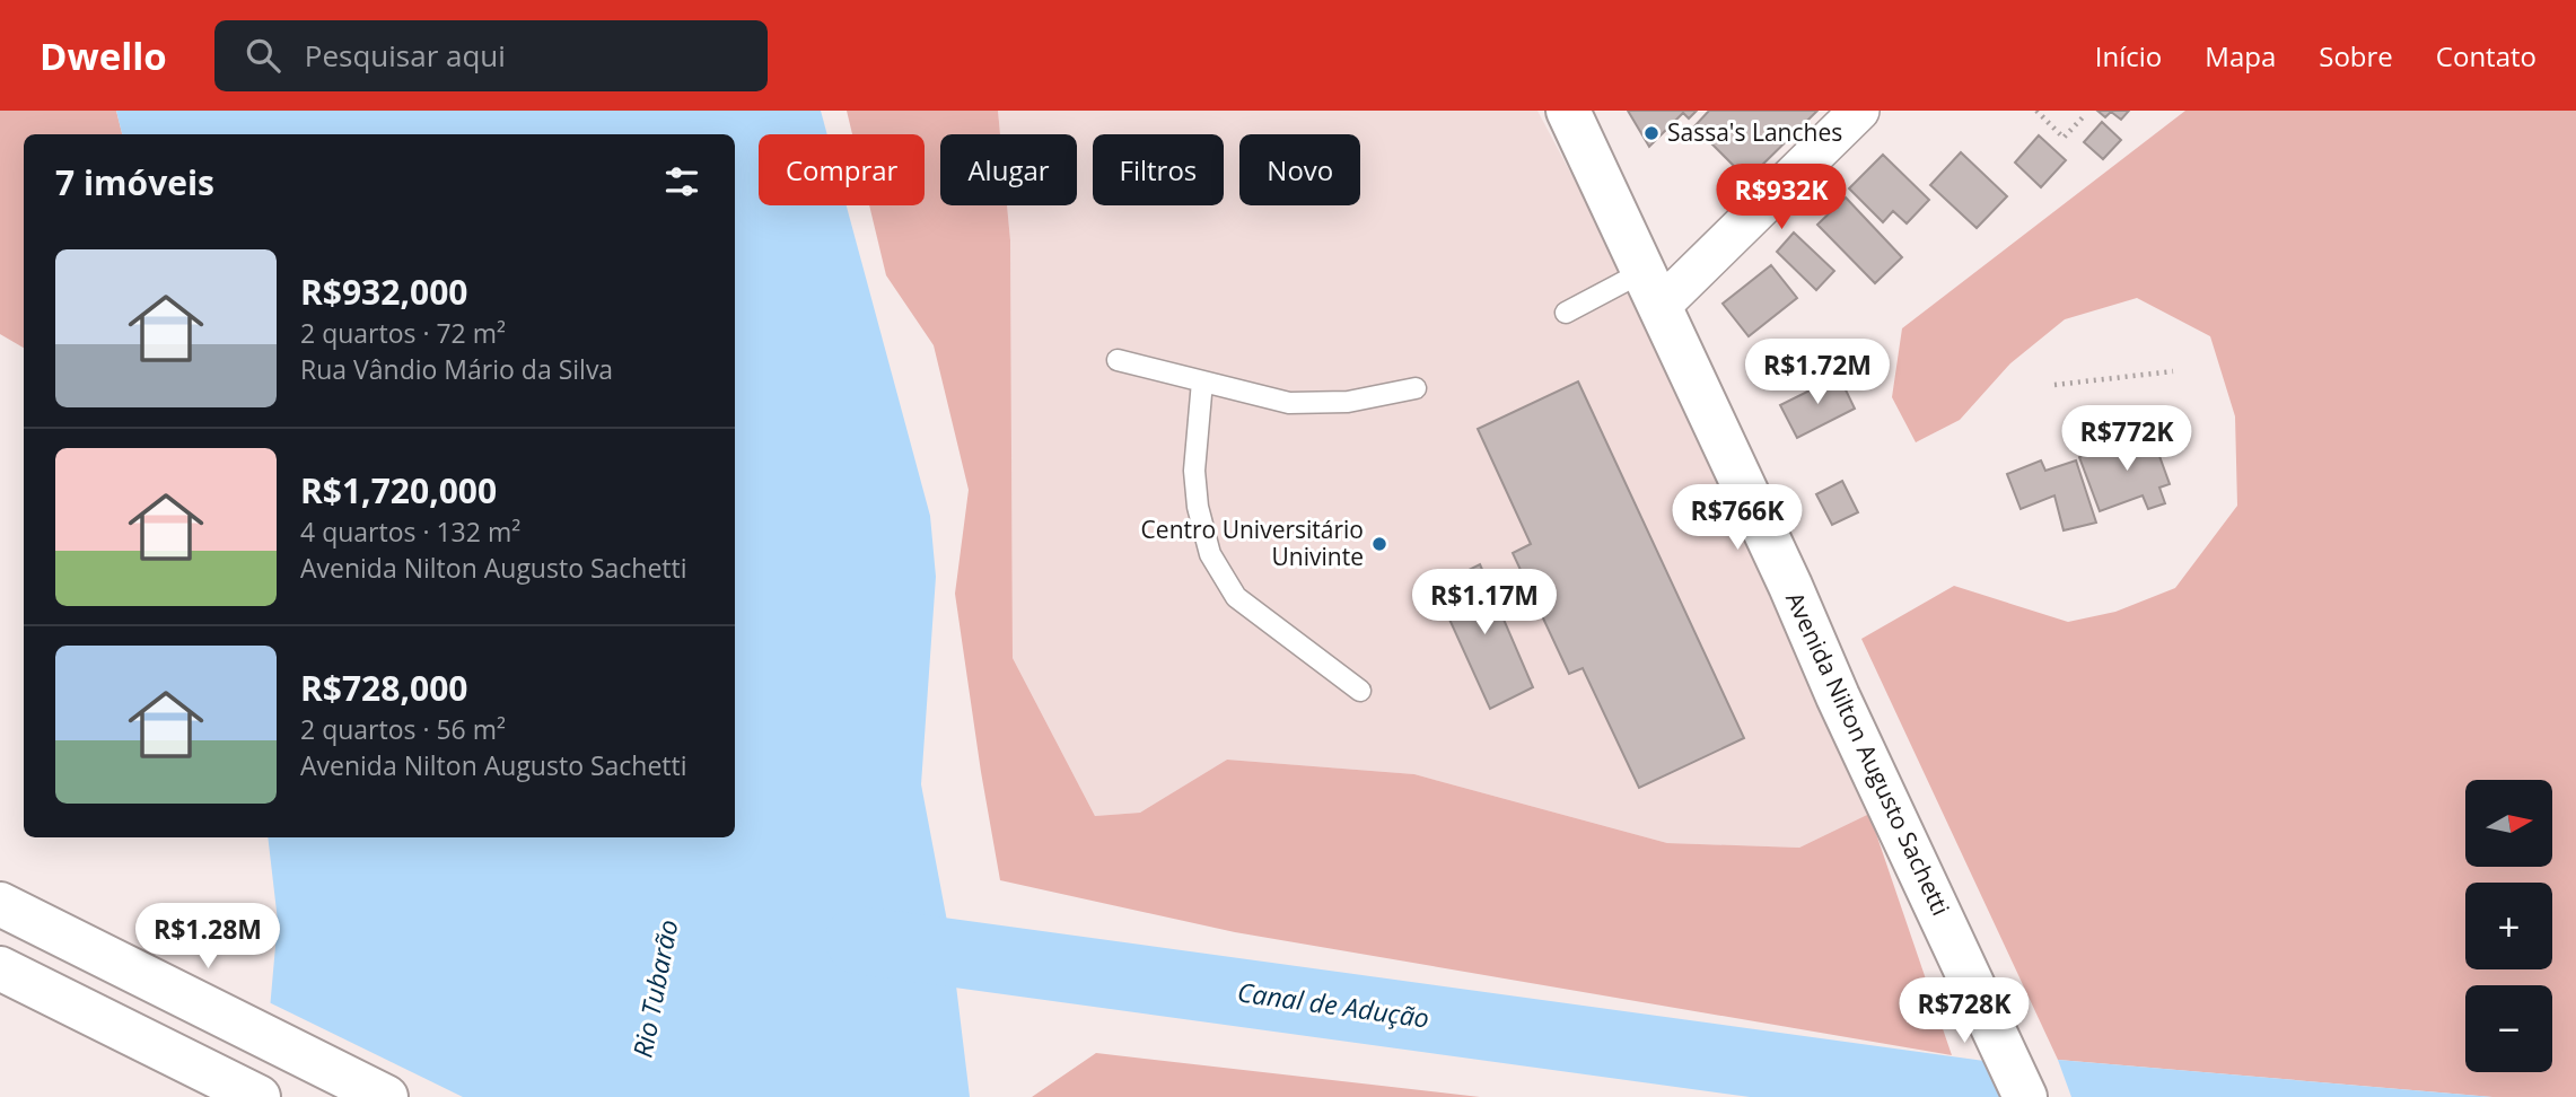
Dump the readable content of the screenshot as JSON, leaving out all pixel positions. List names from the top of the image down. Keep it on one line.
{"streets":{"main road":["Avenida Nilton Augusto Sachetti"]},"water":["Rio Tubarão","Canal de Adução"],"places":["Sassa's Lanches","Centro Universitário Univinte"],"north":"right","page":{"header":"Dwello","search":"Pesquisar aqui","nav":["Início","Mapa","Sobre","Contato"],"chip":["Comprar","Alugar","Filtros","Novo"],"heading":"7 imóveis","price":["R$932K","R$1.72M","R$772K","R$766K","R$1.17M","R$1.28M","R$728K"],"list":[{"name":"R$932,000","note":"2 quartos · 72 m² · Rua Vândio Mário da Silva"},{"name":"R$1,720,000","note":"4 quartos · 132 m² · Avenida Nilton Augusto Sachetti"},{"name":"R$728,000","note":"2 quartos · 56 m² · Avenida Nilton Augusto Sachetti"}],"map_buttons":["+","−"]}}
